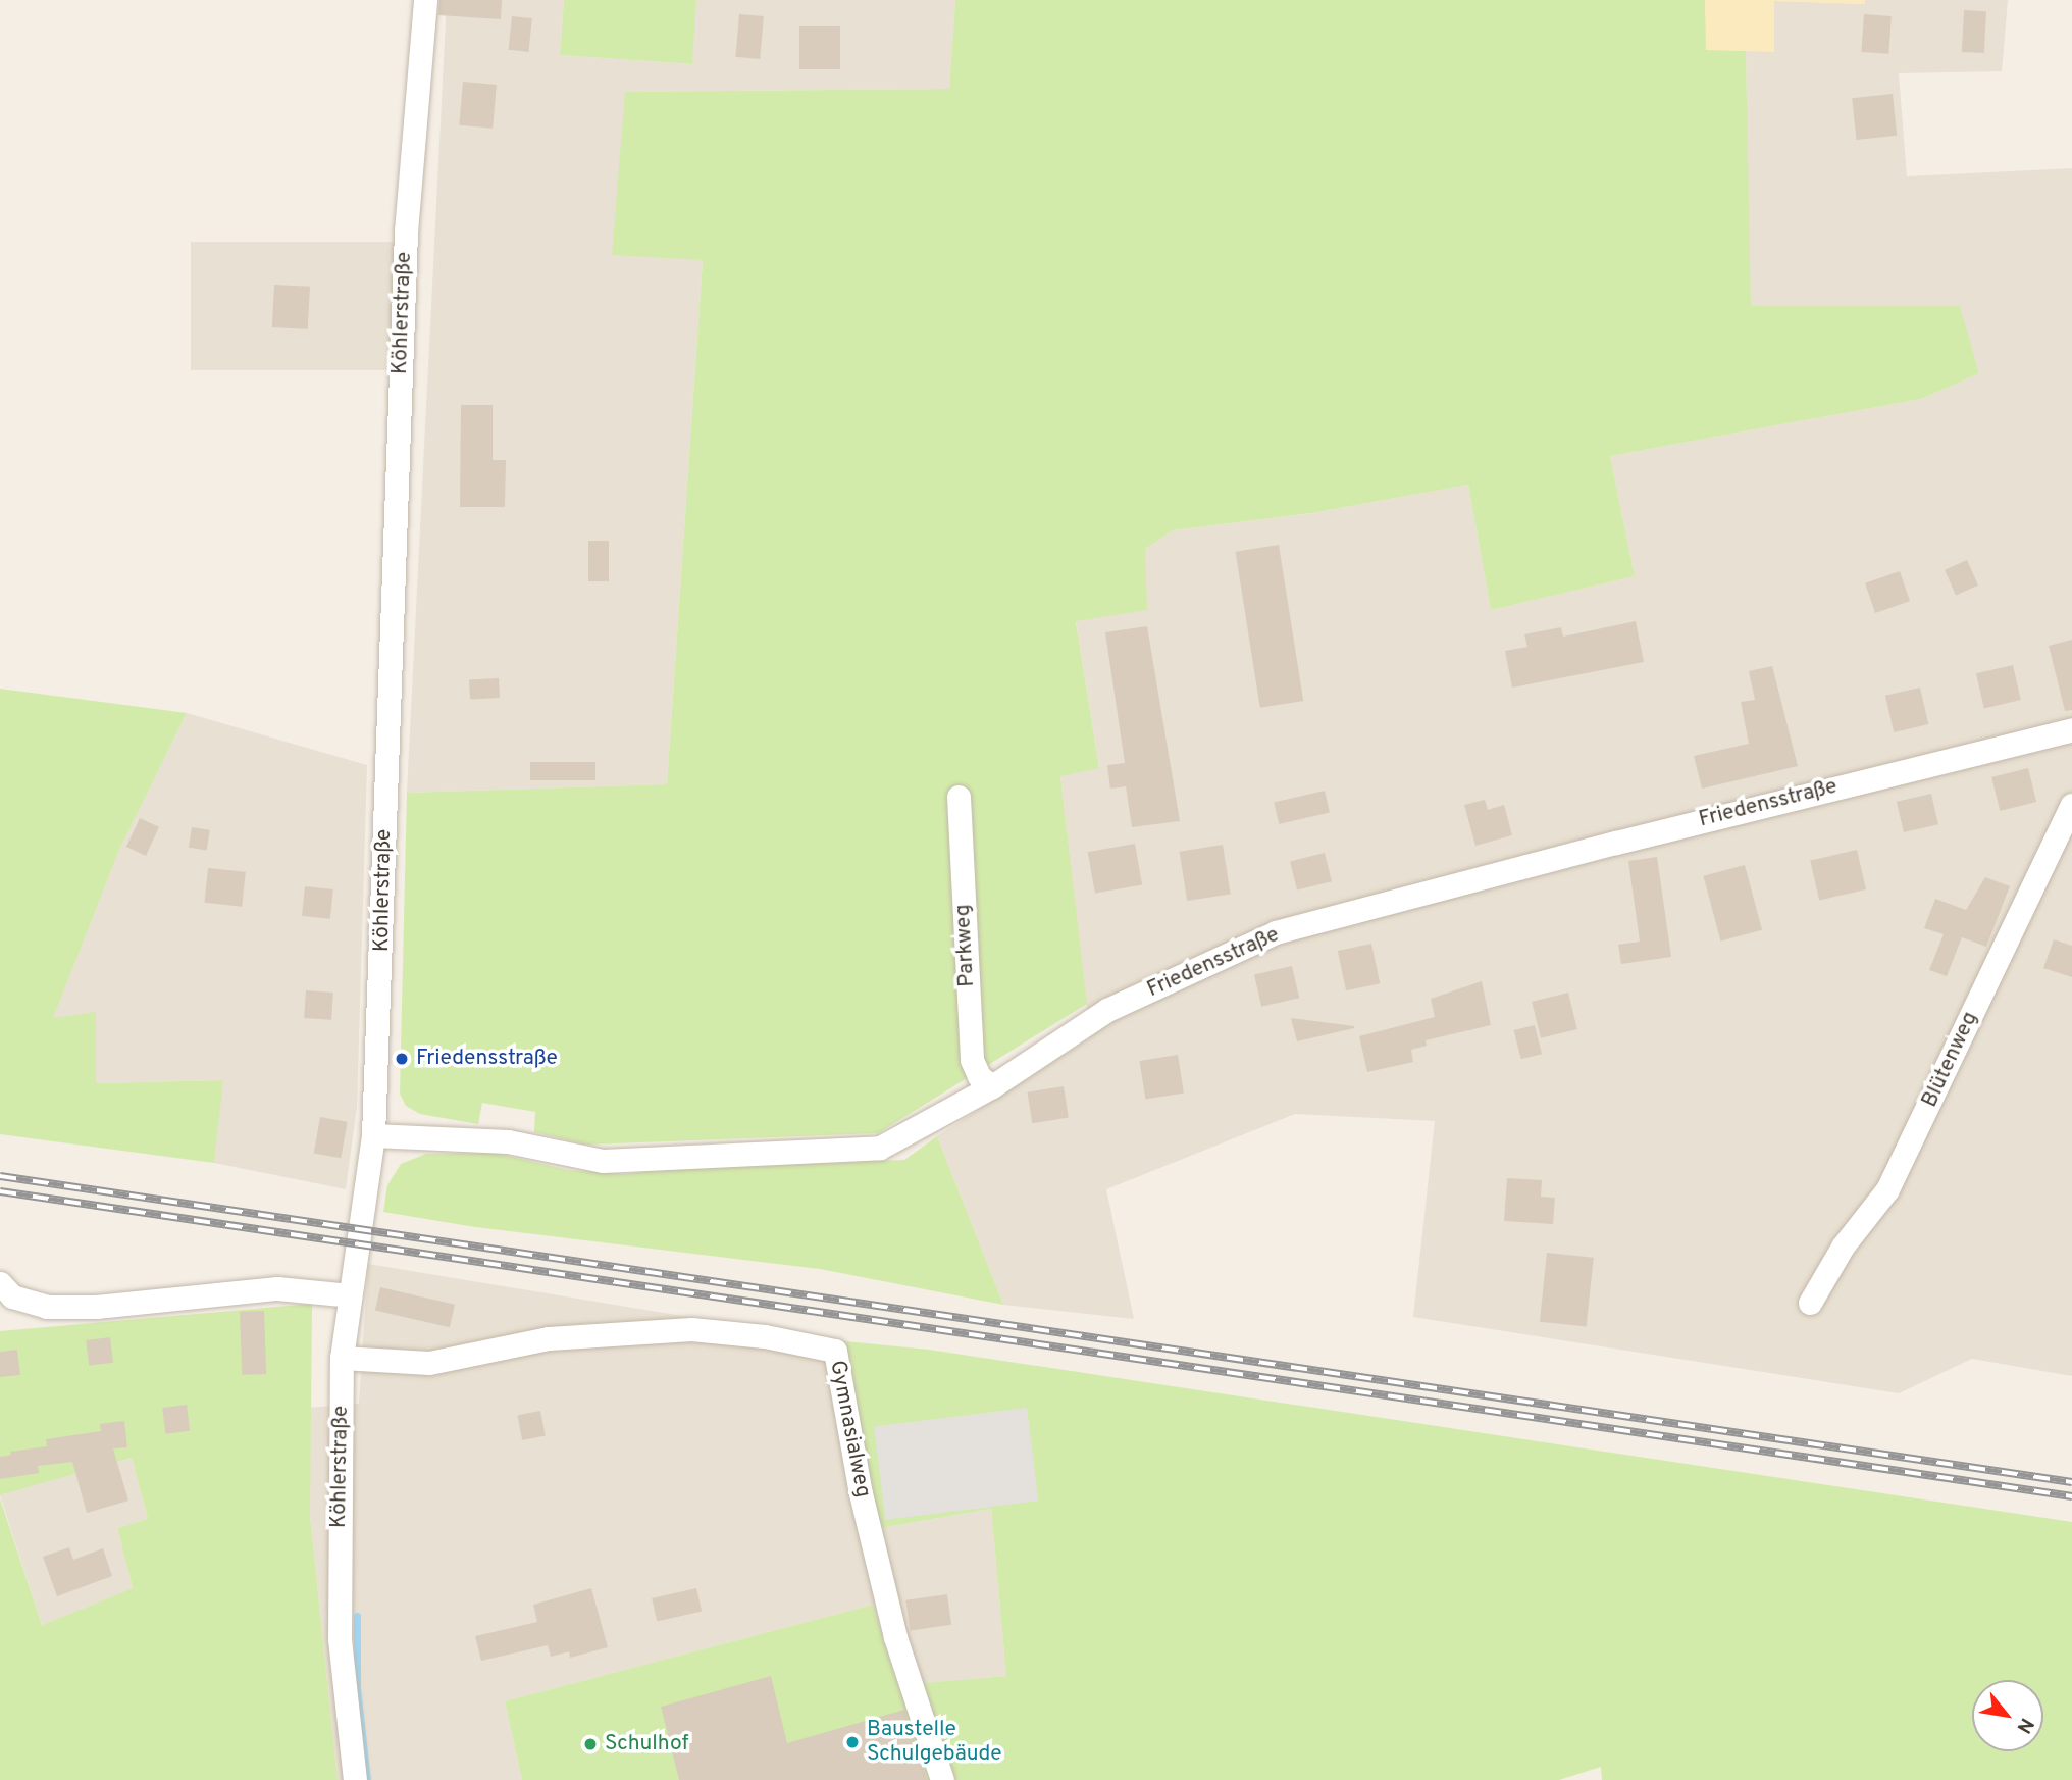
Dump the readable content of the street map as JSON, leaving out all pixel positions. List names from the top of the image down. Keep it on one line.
{"streets":{"street":["Köhlerstraße","Friedensstraße","Parkweg","Blütenweg","Gymnasialweg"]},"crossings":[["Köhlerstraße","Friedensstraße"],["Köhlerstraße","Gymnasialweg"],["Friedensstraße","Parkweg"]],"places":["Friedensstraße","Baustelle Schulgebäude","Schulhof"],"north":"bottom right"}
